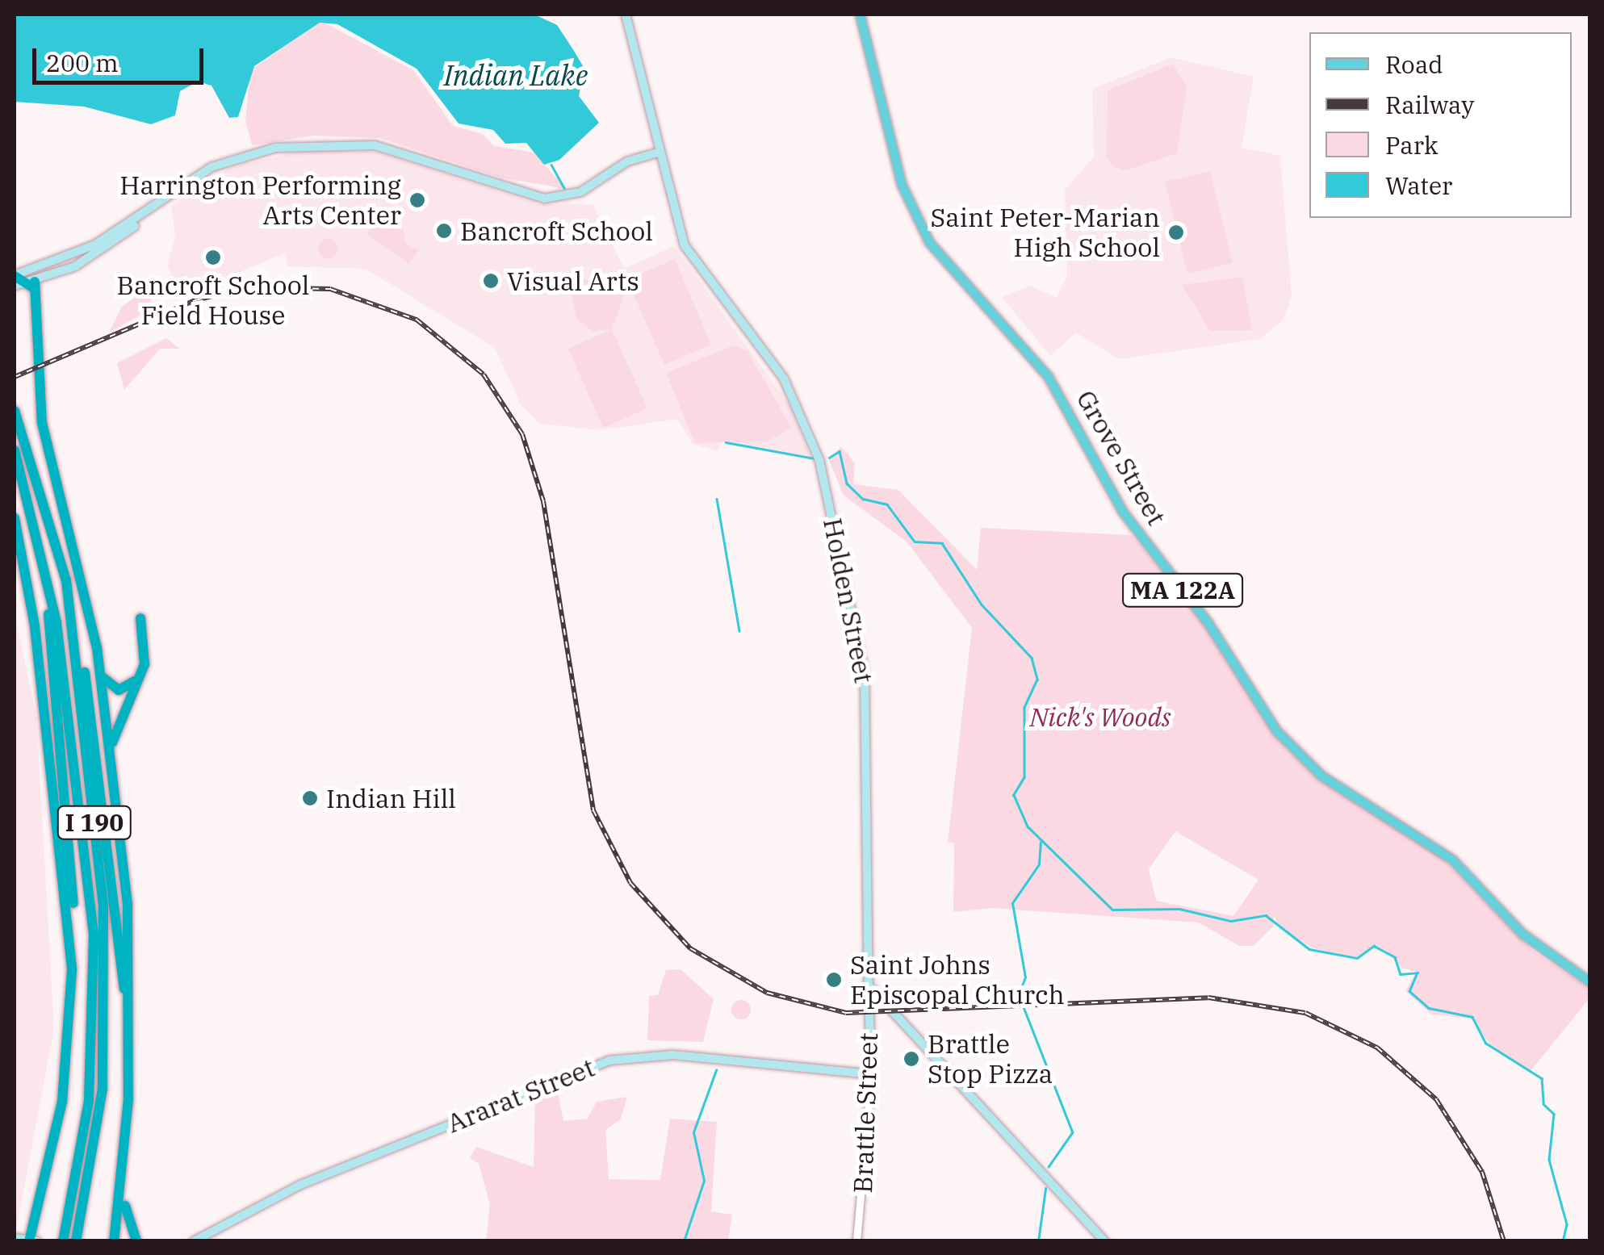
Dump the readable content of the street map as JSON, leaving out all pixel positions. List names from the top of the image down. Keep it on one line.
{"streets":{"highway":["I 190"],"main road":["Grove Street","MA 122A","Holden Street","Ararat Street","Brattle Street"]},"crossings":[["Holden Street","Brattle Street"],["Ararat Street","Brattle Street"]],"water":["Indian Lake"],"parks":["Nick's Woods"],"places":["Harrington Performing Arts Center","Bancroft School","Saint Peter-Marian High School","Bancroft School Field House","Visual Arts","Indian Hill","Saint Johns Episcopal Church","Brattle Stop Pizza"],"legend":["Road","Railway","Park","Water"],"scale_bar":"200 m"}
